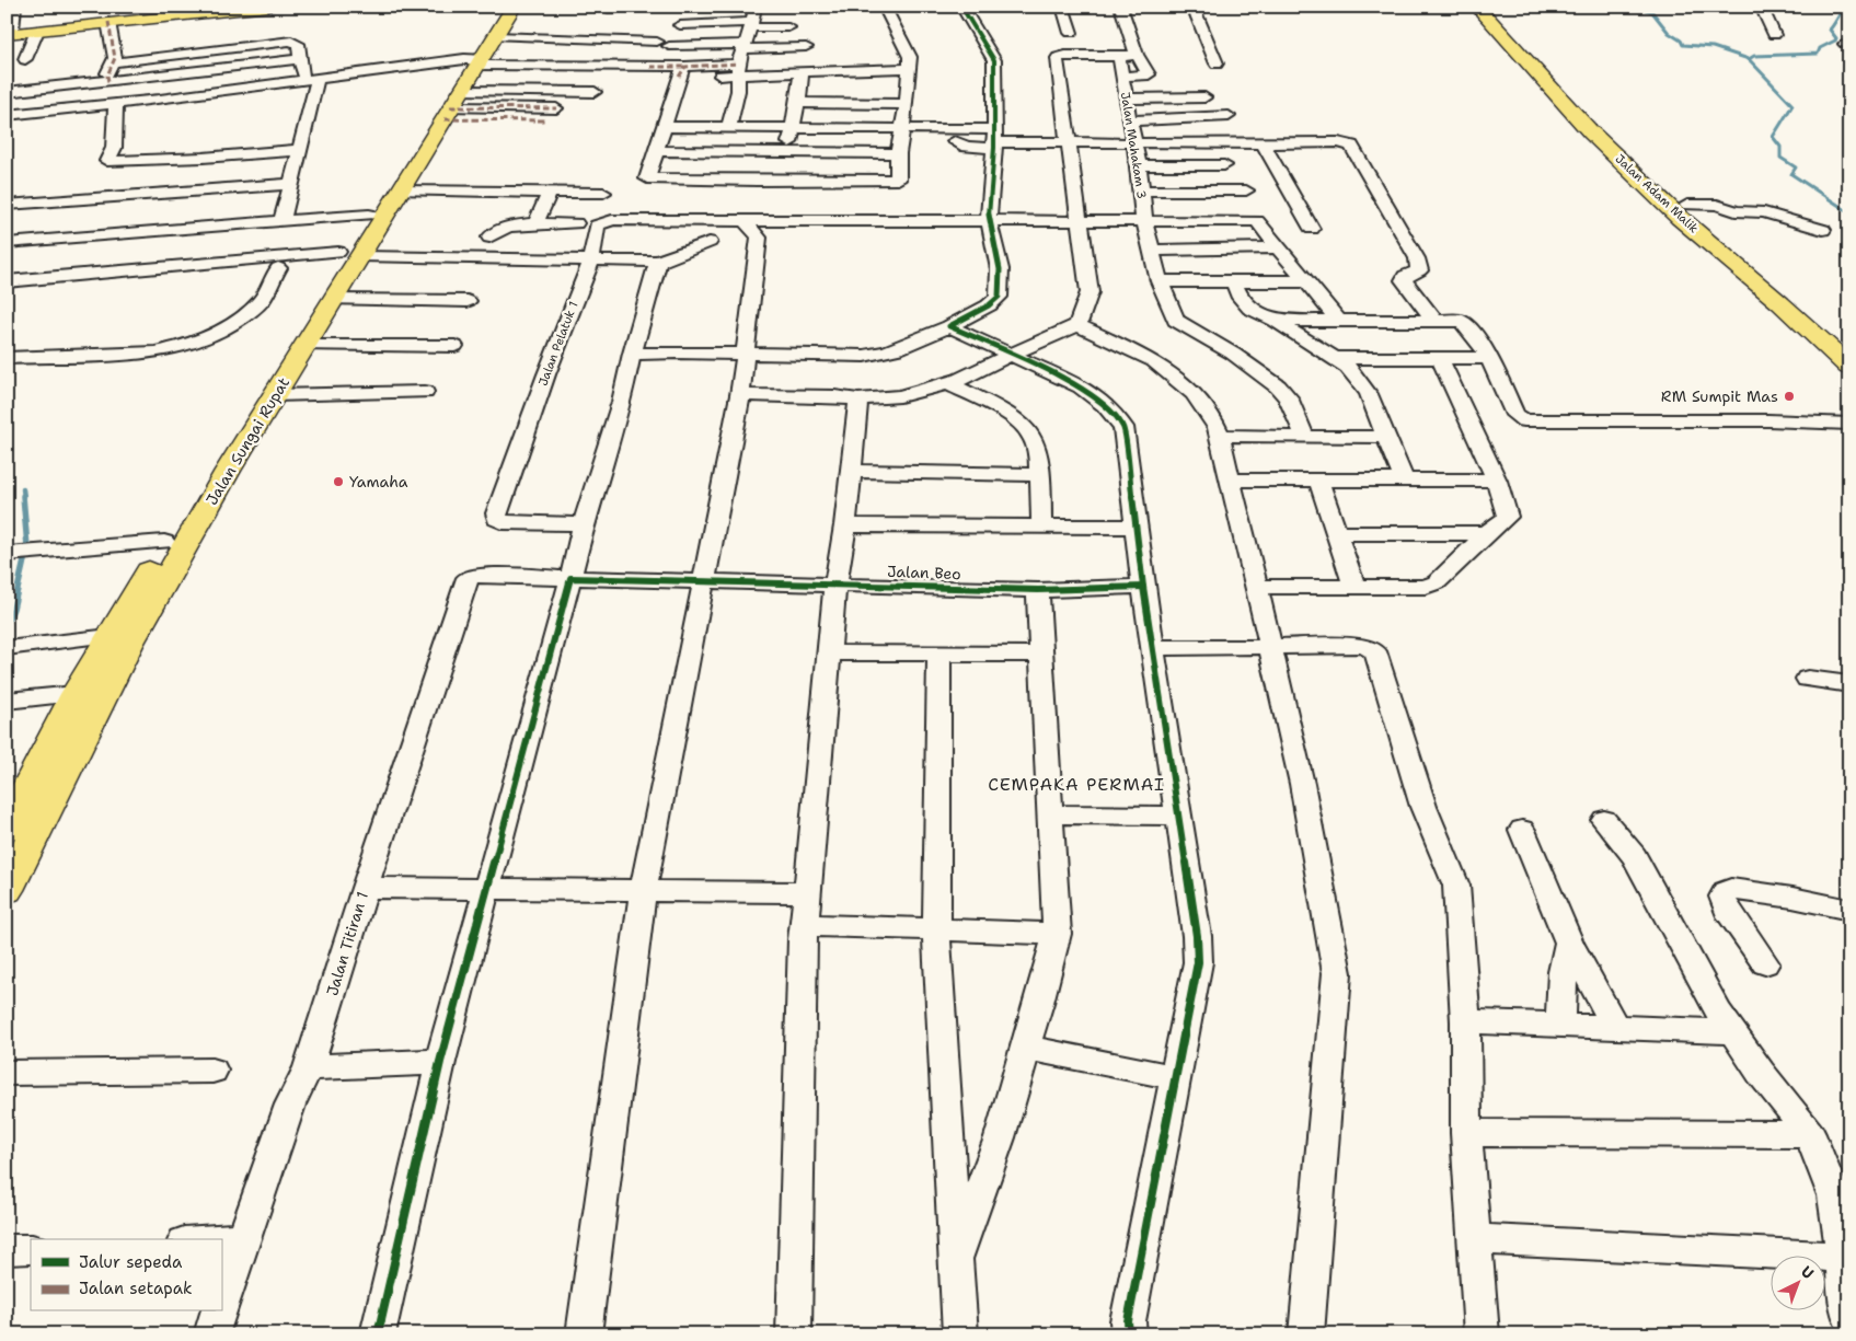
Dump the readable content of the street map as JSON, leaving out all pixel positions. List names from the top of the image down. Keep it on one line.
{"streets":{"main road":["Jalan Adam Malik","Jalan Sungai Rupat"],"street":["Jalan Mahakam 3","Jalan Pelatuk 1","Jalan Beo","Jalan Titiran 1"]},"crossings":[["Jalan Mahakam 3","Jalan Pelatuk 1"],["Jalan Beo","Jalan Titiran 1"]],"districts":["CEMPAKA PERMAI"],"places":["RM Sumpit Mas","Yamaha"],"legend":["Jalur sepeda","Jalan setapak"],"north":"top right"}
